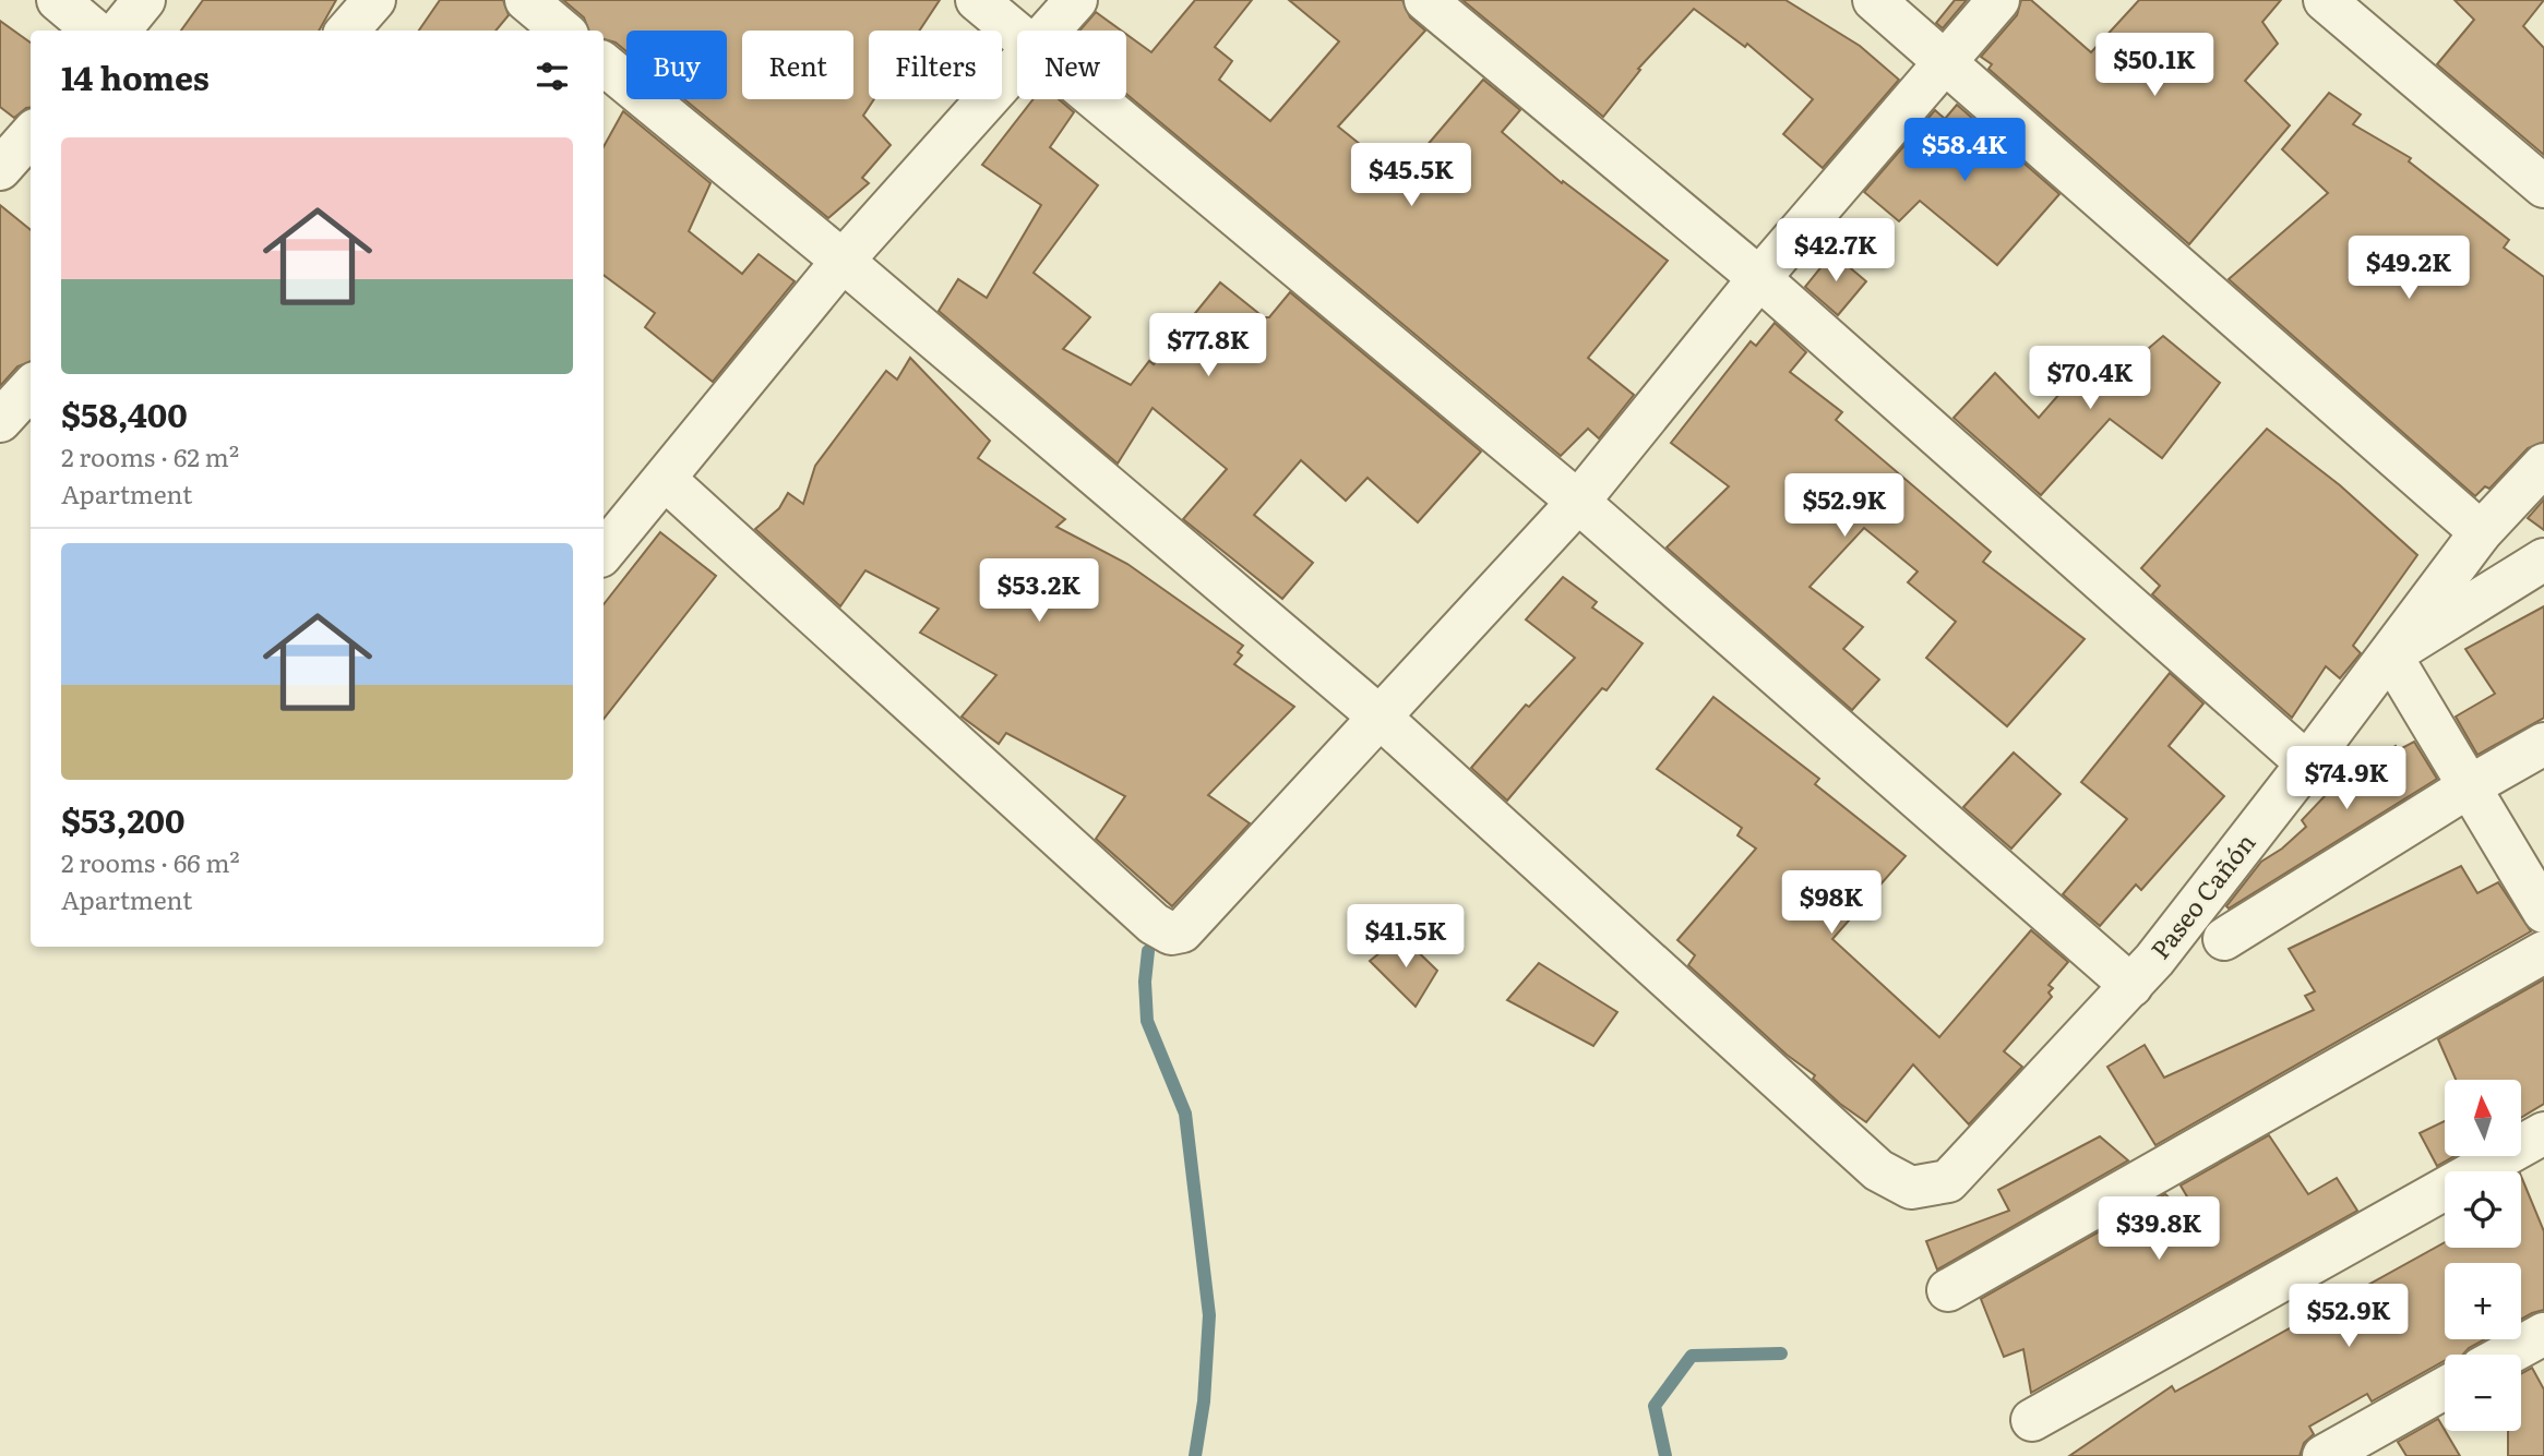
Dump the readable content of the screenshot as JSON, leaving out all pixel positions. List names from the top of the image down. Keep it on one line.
{"streets":{"street":["Paseo Cañón"]},"north":"top","page":{"chip":["Buy","Rent","Filters","New"],"heading":"14 homes","price":["$50.1K","$58.4K","$45.5K","$42.7K","$49.2K","$77.8K","$70.4K","$52.9K","$53.2K","$74.9K","$98K","$41.5K","$39.8K","$52.9K"],"list":[{"name":"$58,400","note":"2 rooms · 62 m² · Apartment"},{"name":"$53,200","note":"2 rooms · 66 m² · Apartment"}],"map_buttons":["+","−"]}}
